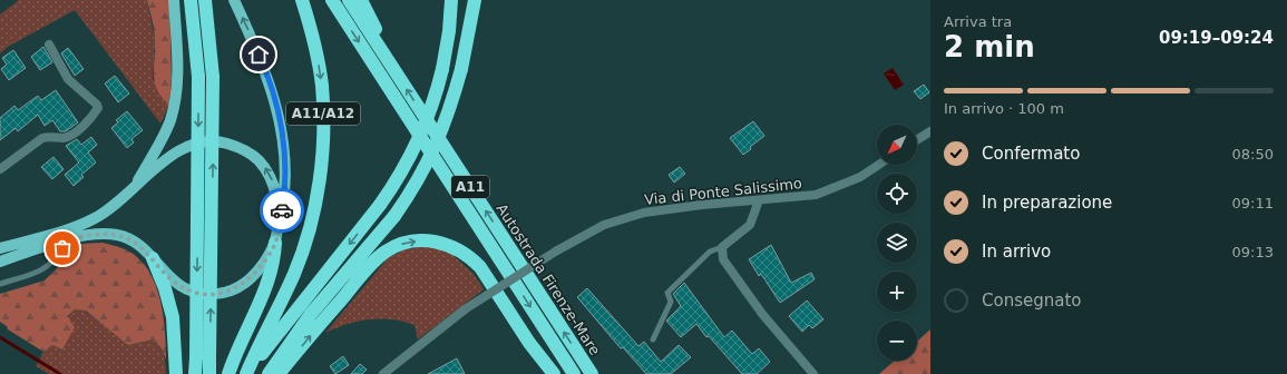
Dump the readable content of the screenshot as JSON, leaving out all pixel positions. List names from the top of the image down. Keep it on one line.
{"streets":{"highway":["A11/A12","A11","Autostrada Firenze-Mare"],"street":["Via di Ponte Salissimo"]},"north":"bottom left","page":{"heading":["2 min","Arriva tra","09:19–09:24"],"bar":"In arrivo · 100 m","map_buttons":["+","−"],"list":[["Confermato","08:50"],["In preparazione","09:11"],["In arrivo","09:13"],"Consegnato"]}}
